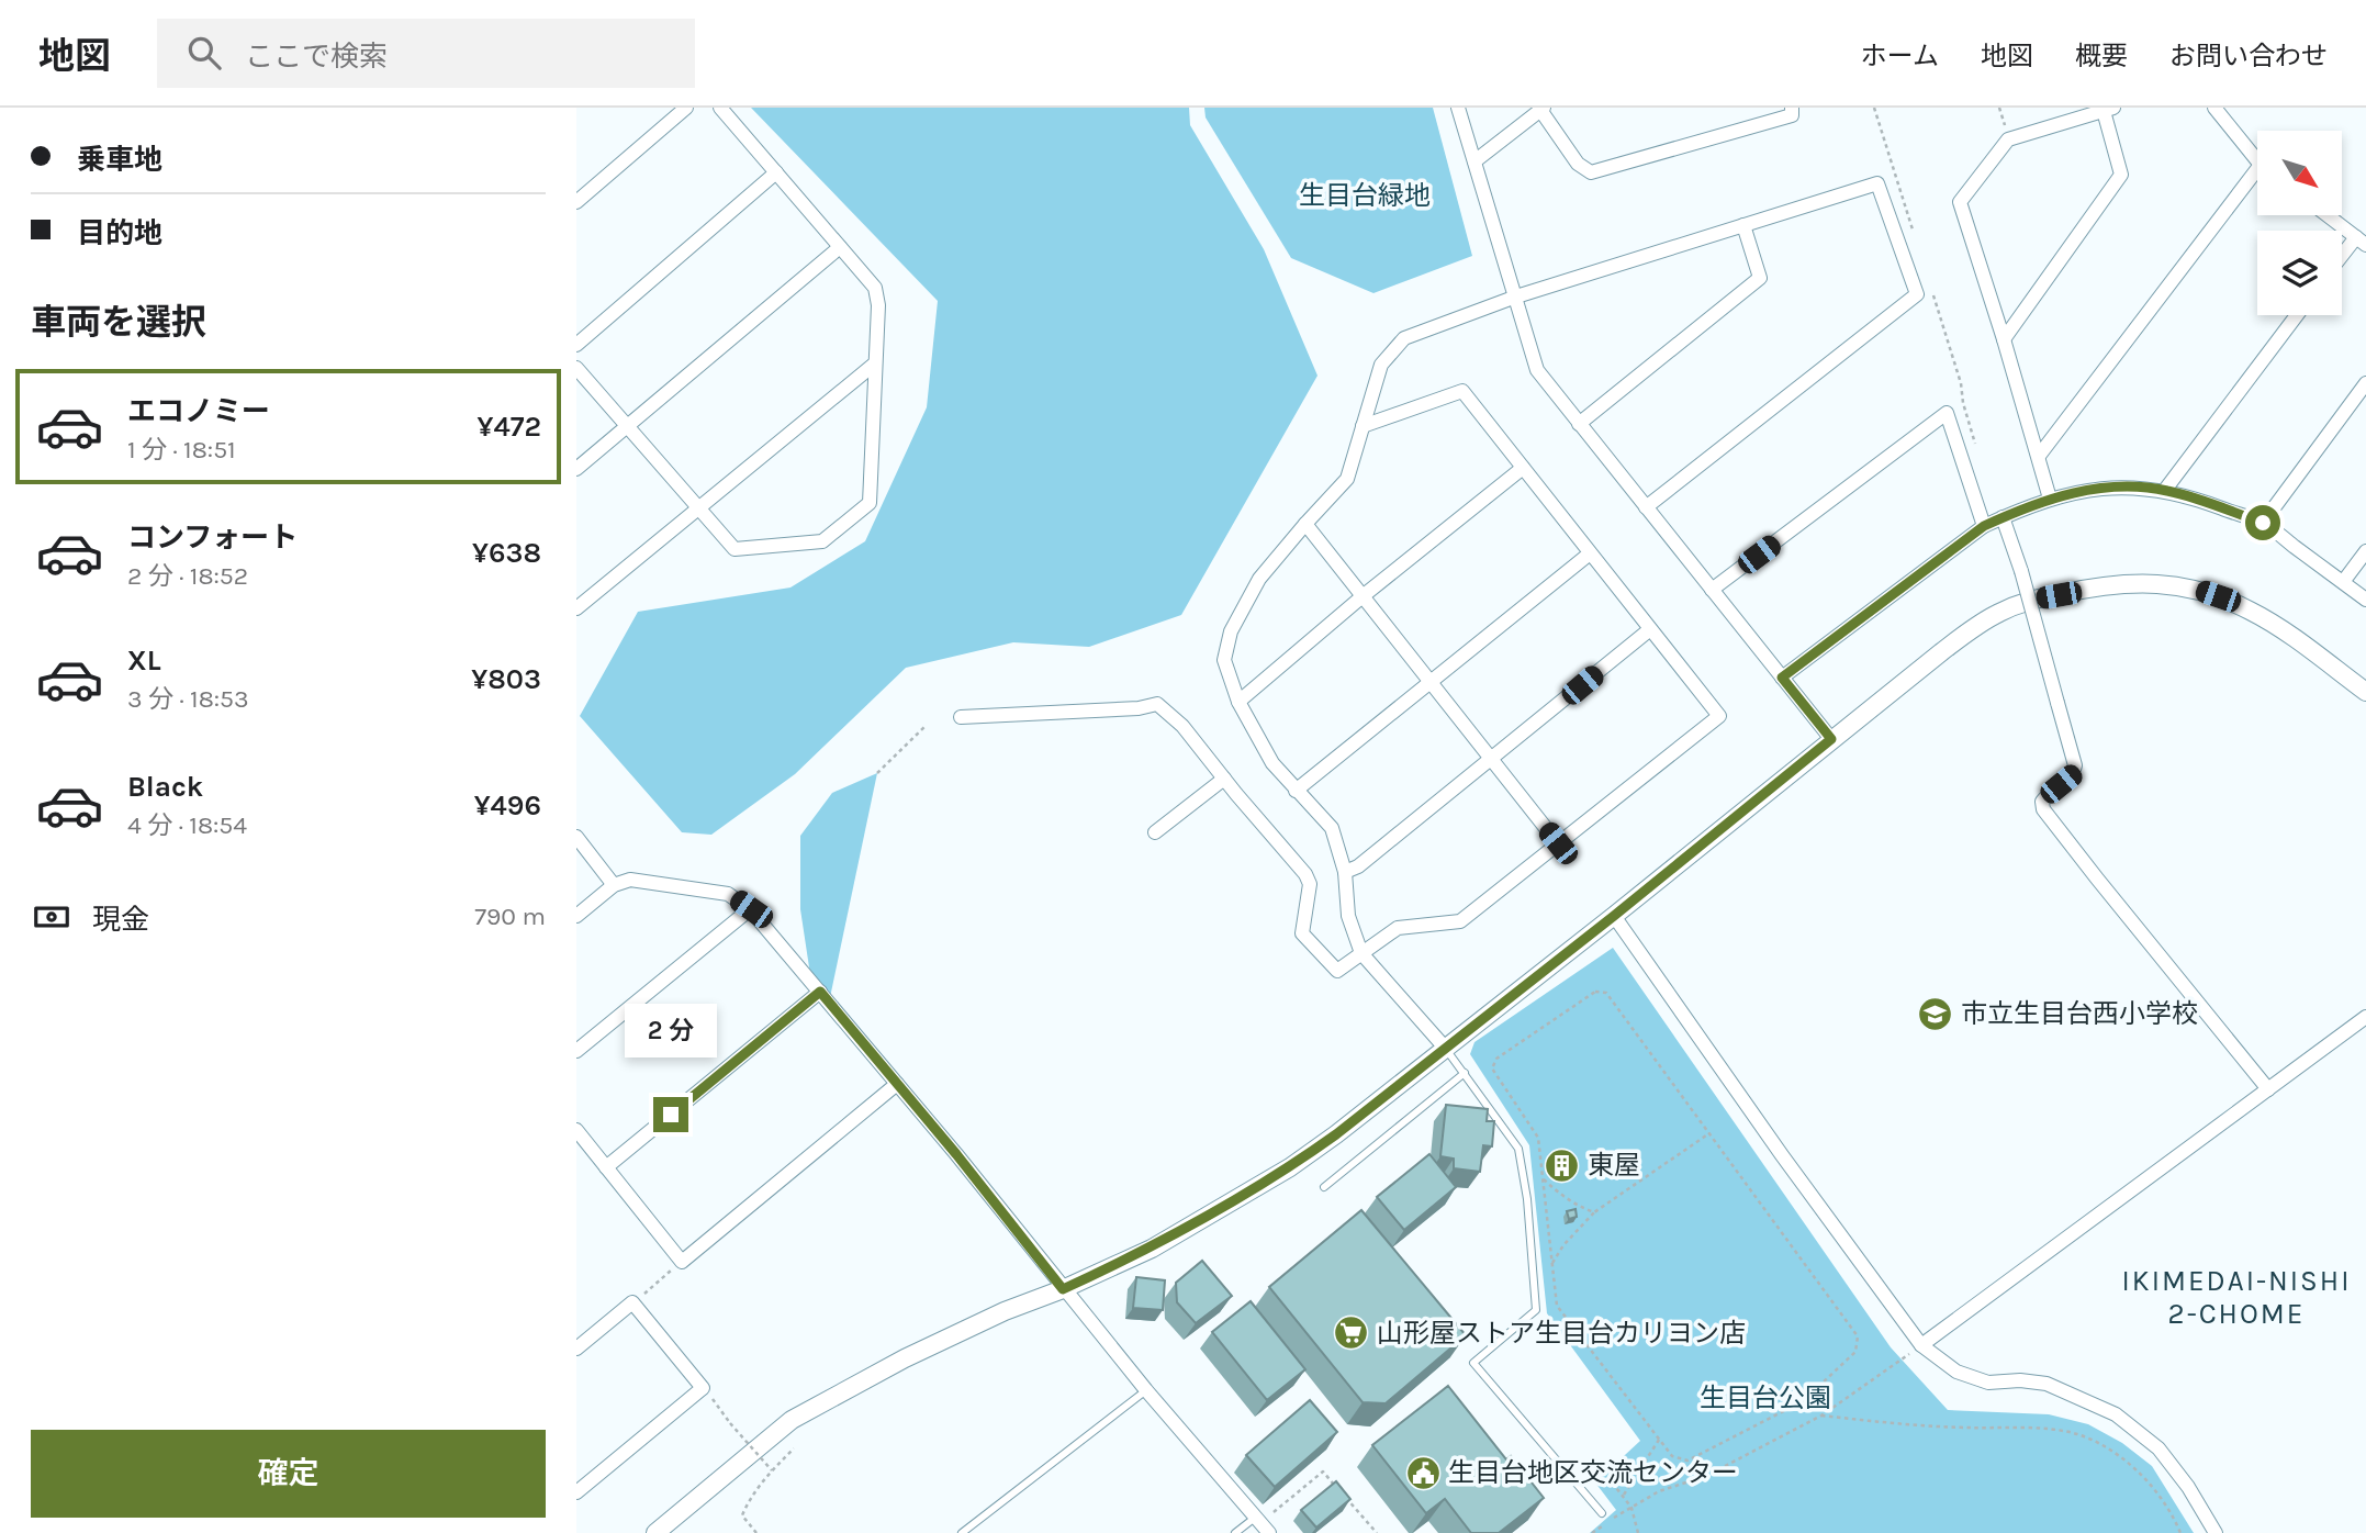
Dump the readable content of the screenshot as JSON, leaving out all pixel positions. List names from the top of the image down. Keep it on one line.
{"districts":["IKIMEDAI-NISHI 2-CHOME"],"parks":["生目台緑地","生目台公園"],"places":{"school or university":["市立生目台西小学校"],"building":["東屋"],"supermarket":["山形屋ストア生目台カリヨン店"],"public building":["生目台地区交流センター"]},"north":"bottom right","page":{"header":"地図","search":"ここで検索","nav":["ホーム","地図","概要","お問い合わせ"],"banner":["乗車地","目的地"],"heading":"車両を選択","list":[{"name":"エコノミー","note":"1 分 · 18:51","value":"¥472"},{"name":"コンフォート","note":"2 分 · 18:52","value":"¥638"},{"name":"XL","note":"3 分 · 18:53","value":"¥803"},{"name":"Black","note":"4 分 · 18:54","value":"¥496"}],"pay":["現金","790 m"],"bubble":"2 分","buttons":"確定"}}
